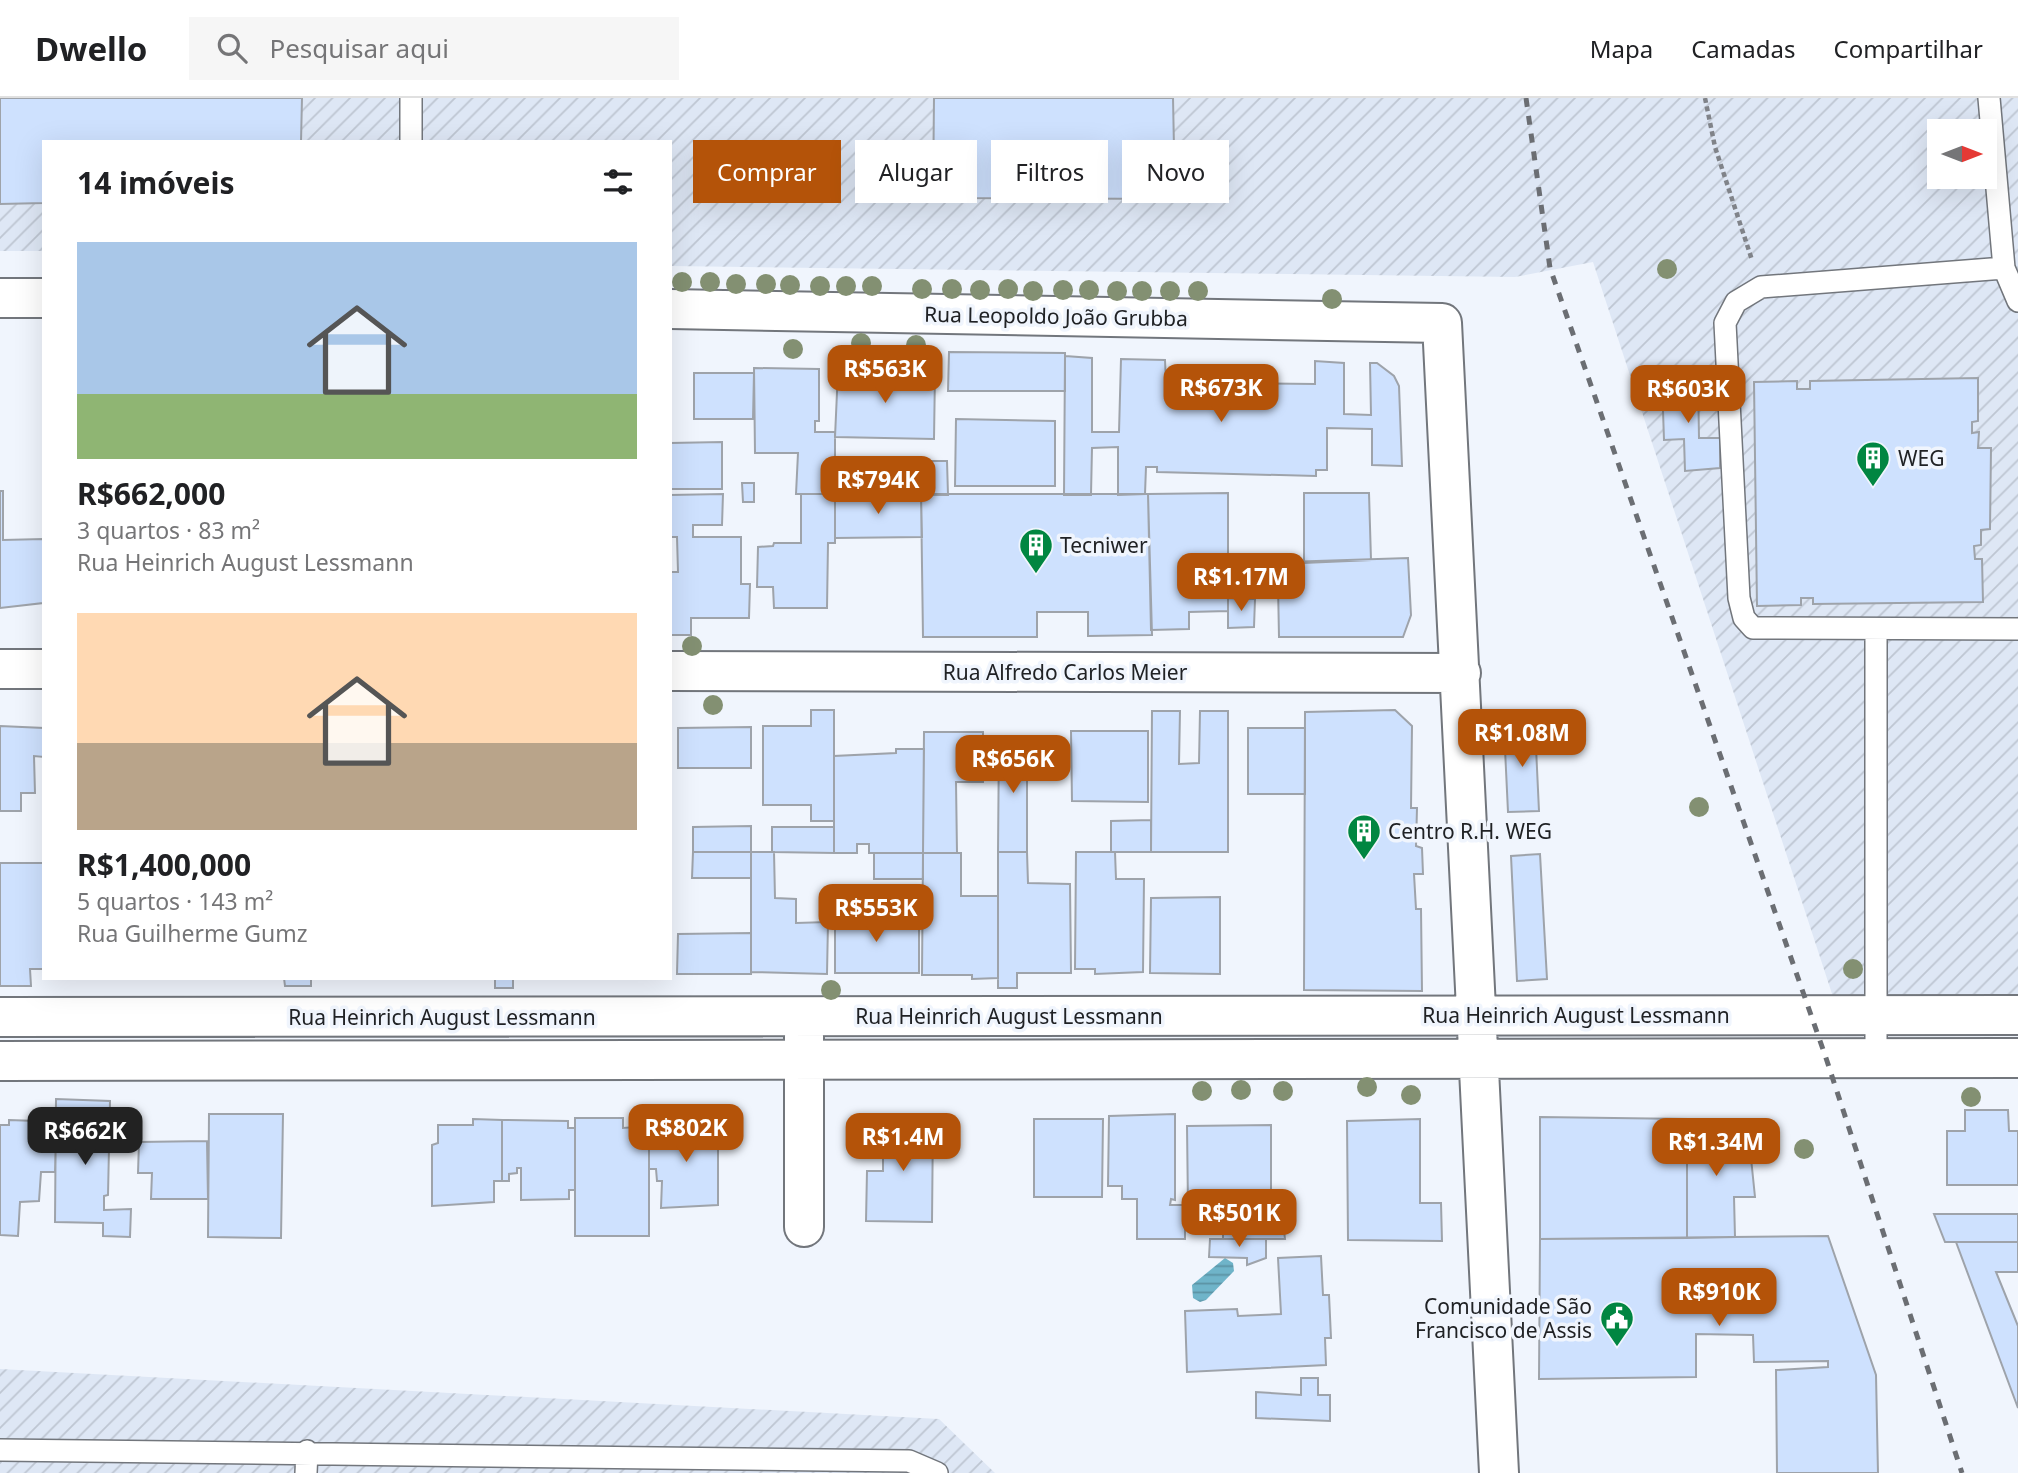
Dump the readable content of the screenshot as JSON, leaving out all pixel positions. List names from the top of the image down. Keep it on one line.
{"streets":{"street":["Rua Leopoldo João Grubba","Rua Alfredo Carlos Meier","Rua Heinrich August Lessmann"]},"crossings":[["Rua Leopoldo João Grubba","Rua Alfredo Carlos Meier"]],"places":{"building":["WEG","Tecniwer","Centro R.H. WEG"],"public building":["Comunidade São Francisco de Assis"]},"north":"right","page":{"header":"Dwello","search":"Pesquisar aqui","nav":["Mapa","Camadas","Compartilhar"],"chip":["Comprar","Alugar","Filtros","Novo"],"heading":"14 imóveis","list":[{"name":"R$662,000","note":"3 quartos · 83 m² · Rua Heinrich August Lessmann"},{"name":"R$1,400,000","note":"5 quartos · 143 m² · Rua Guilherme Gumz"}],"price":["R$563K","R$673K","R$603K","R$794K","R$1.17M","R$1.08M","R$656K","R$553K","R$802K","R$662K","R$1.4M","R$1.34M","R$501K","R$910K"]}}
